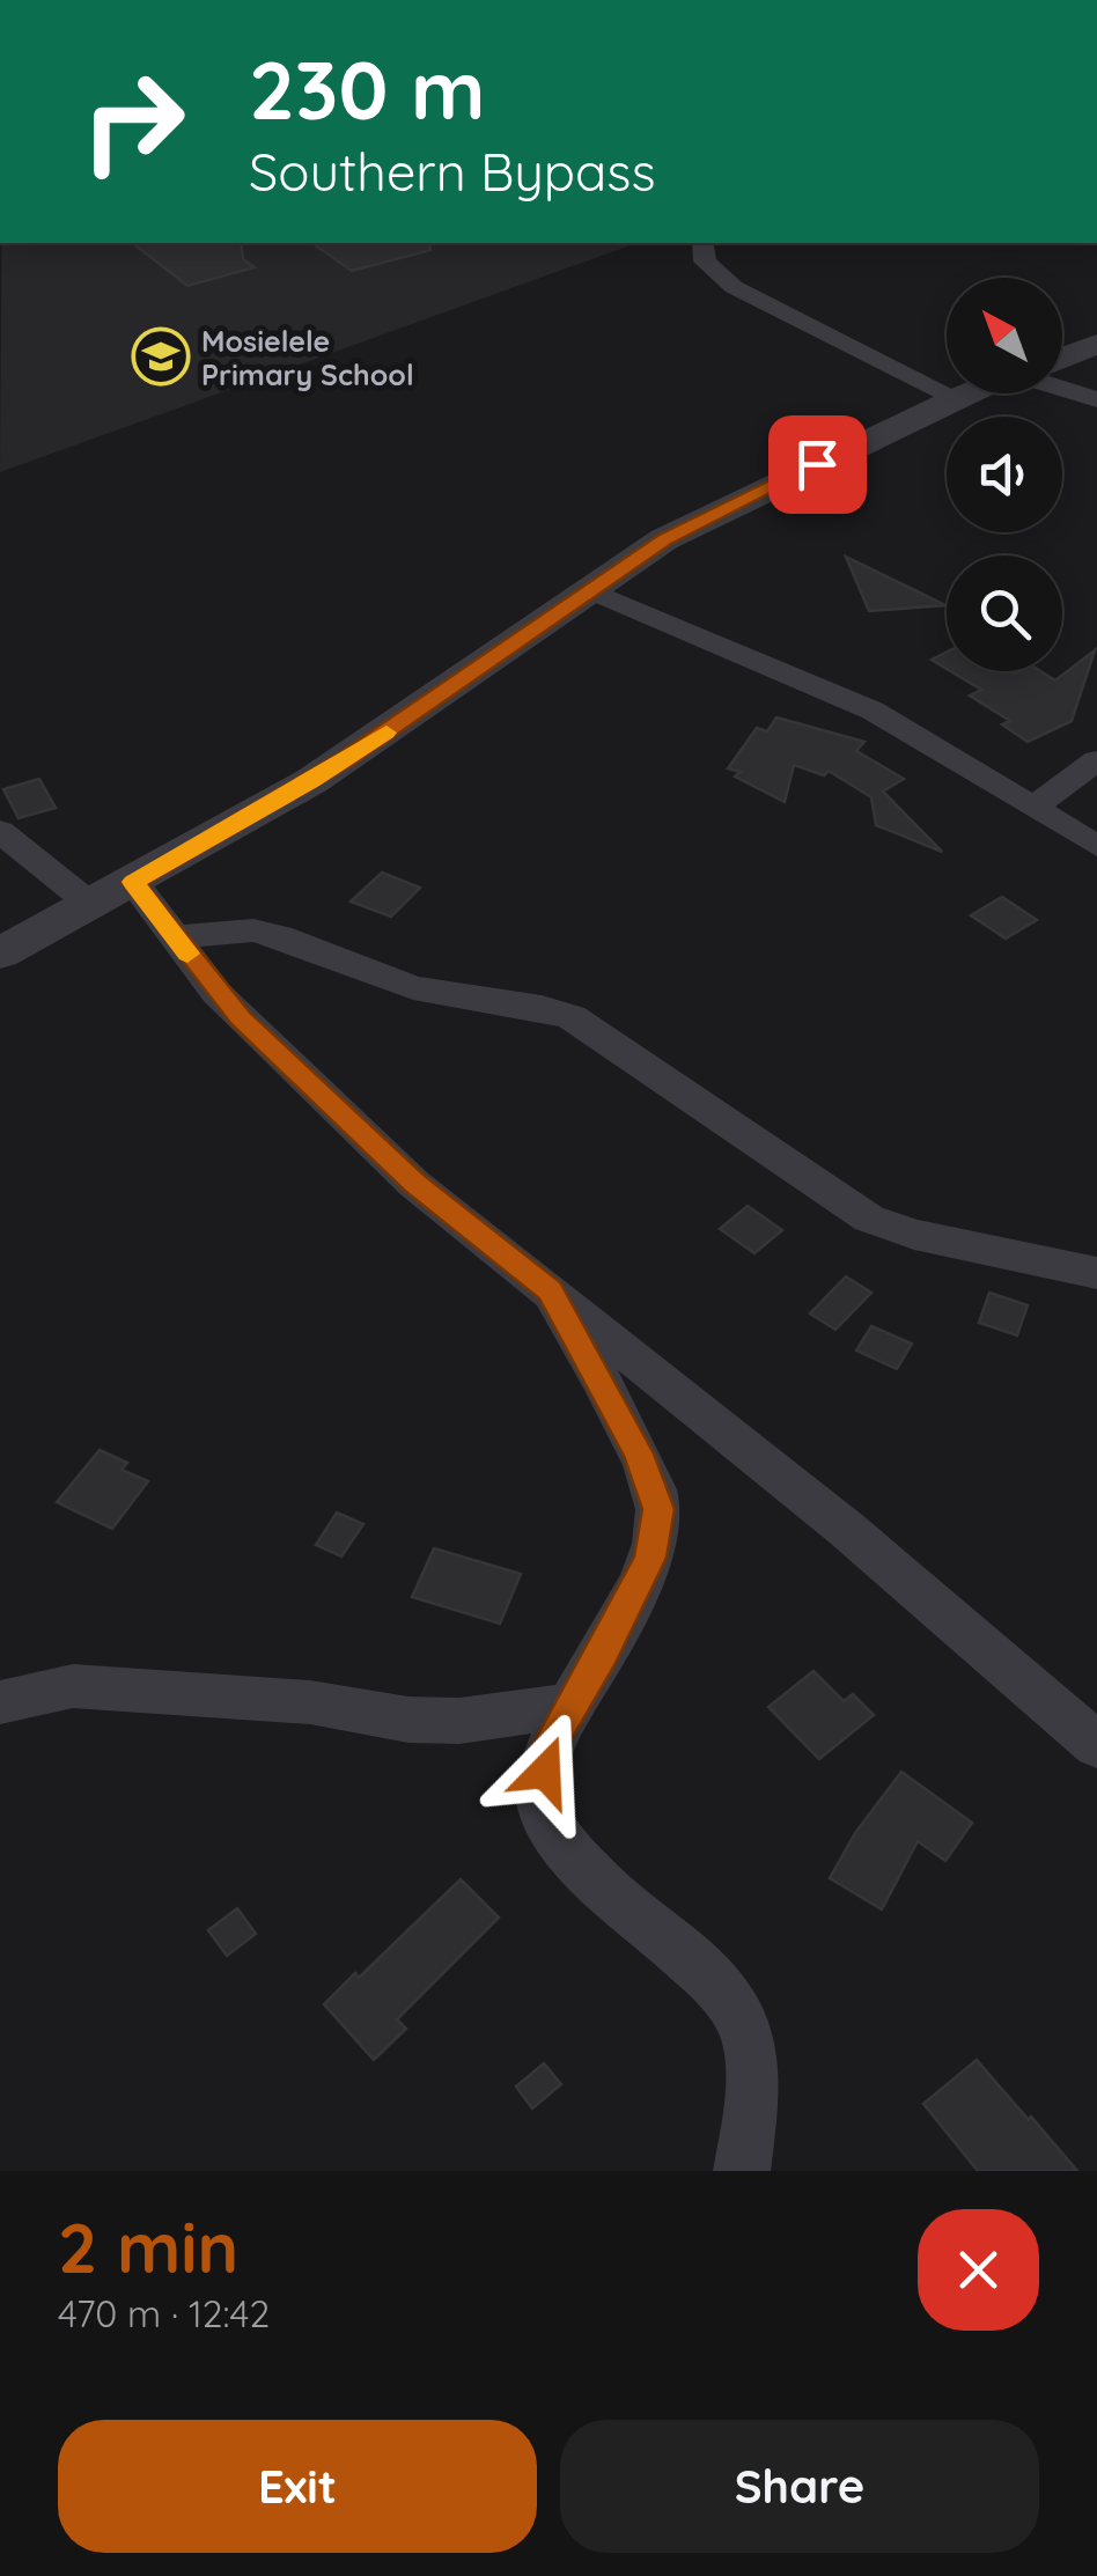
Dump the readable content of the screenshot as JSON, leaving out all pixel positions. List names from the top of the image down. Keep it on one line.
{"places":{"school or university":["Mosielele Primary School"]},"north":"top left","page":{"turn":["230 m","Southern Bypass"],"heading":["2 min","470 m · 12:42"],"buttons":["Exit","Share"]}}
